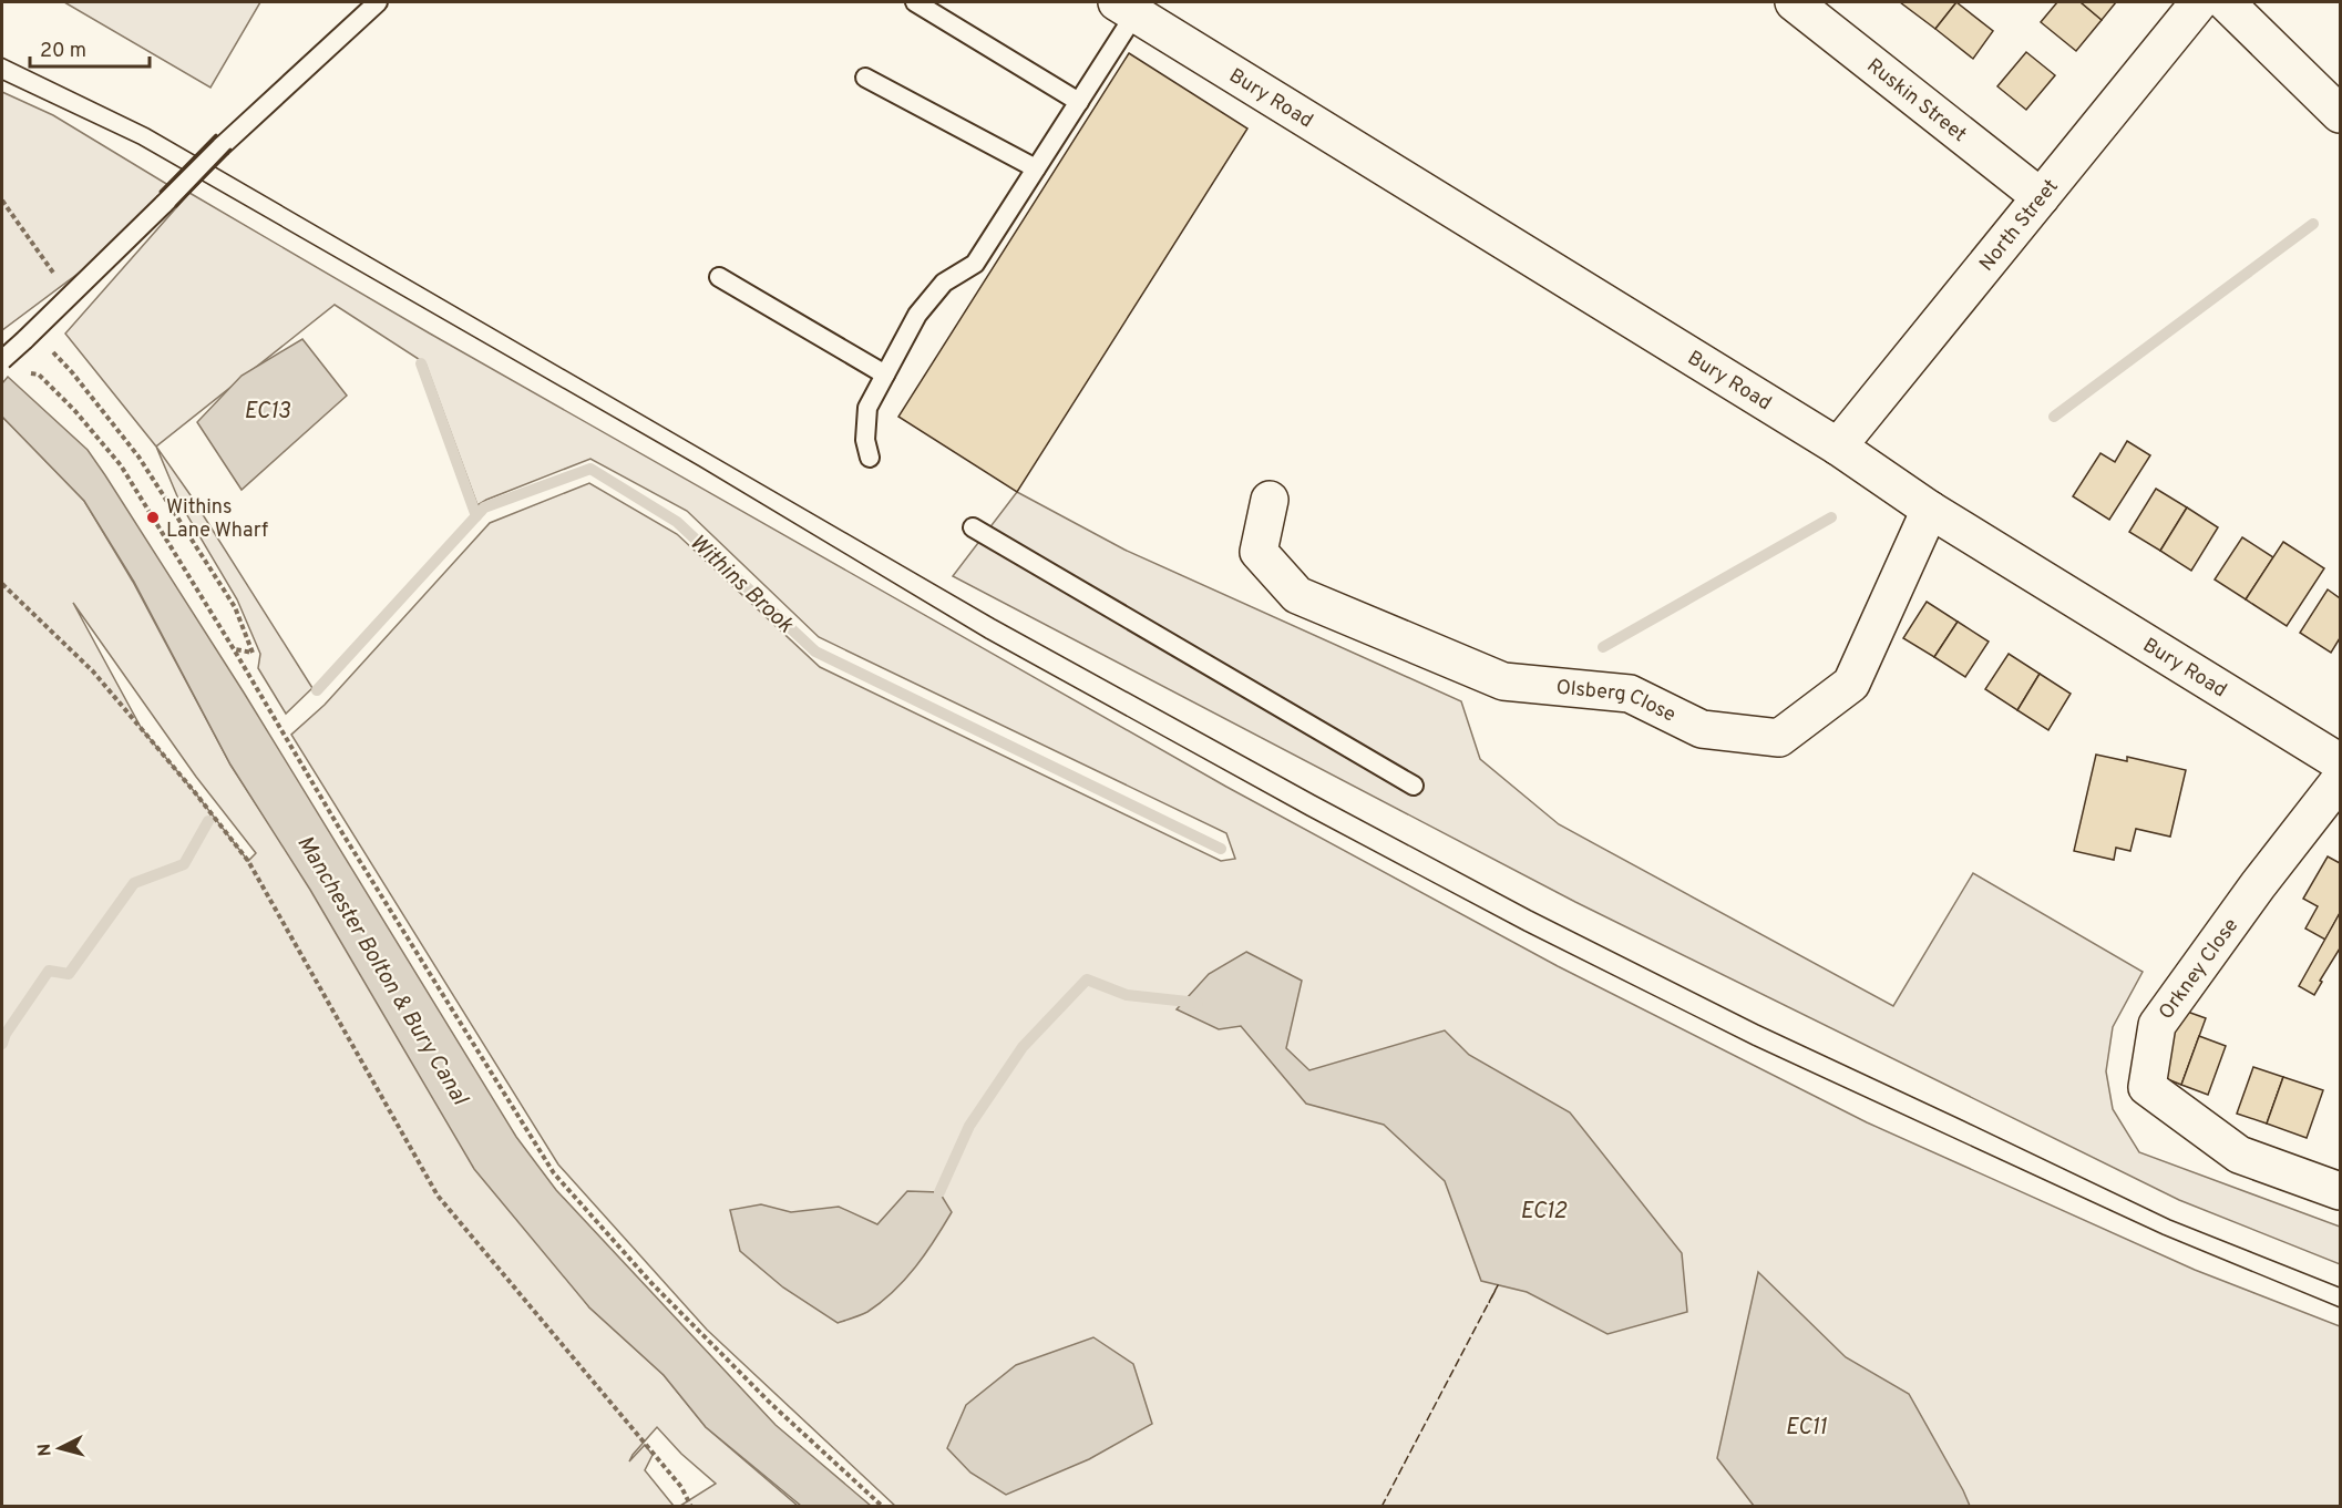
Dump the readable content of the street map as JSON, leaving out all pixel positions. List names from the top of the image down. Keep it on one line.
{"streets":{"street":["Bury Road","Ruskin Street","North Street","Olsberg Close","Orkney Close"]},"crossings":[["Bury Road","North Street"],["Bury Road","Olsberg Close"],["Ruskin Street","North Street"]],"water":["EC13","Withins Brook","Manchester Bolton & Bury Canal","EC12","EC11"],"places":["Withins Lane Wharf"],"scale_bar":"20 m","north":"left"}
